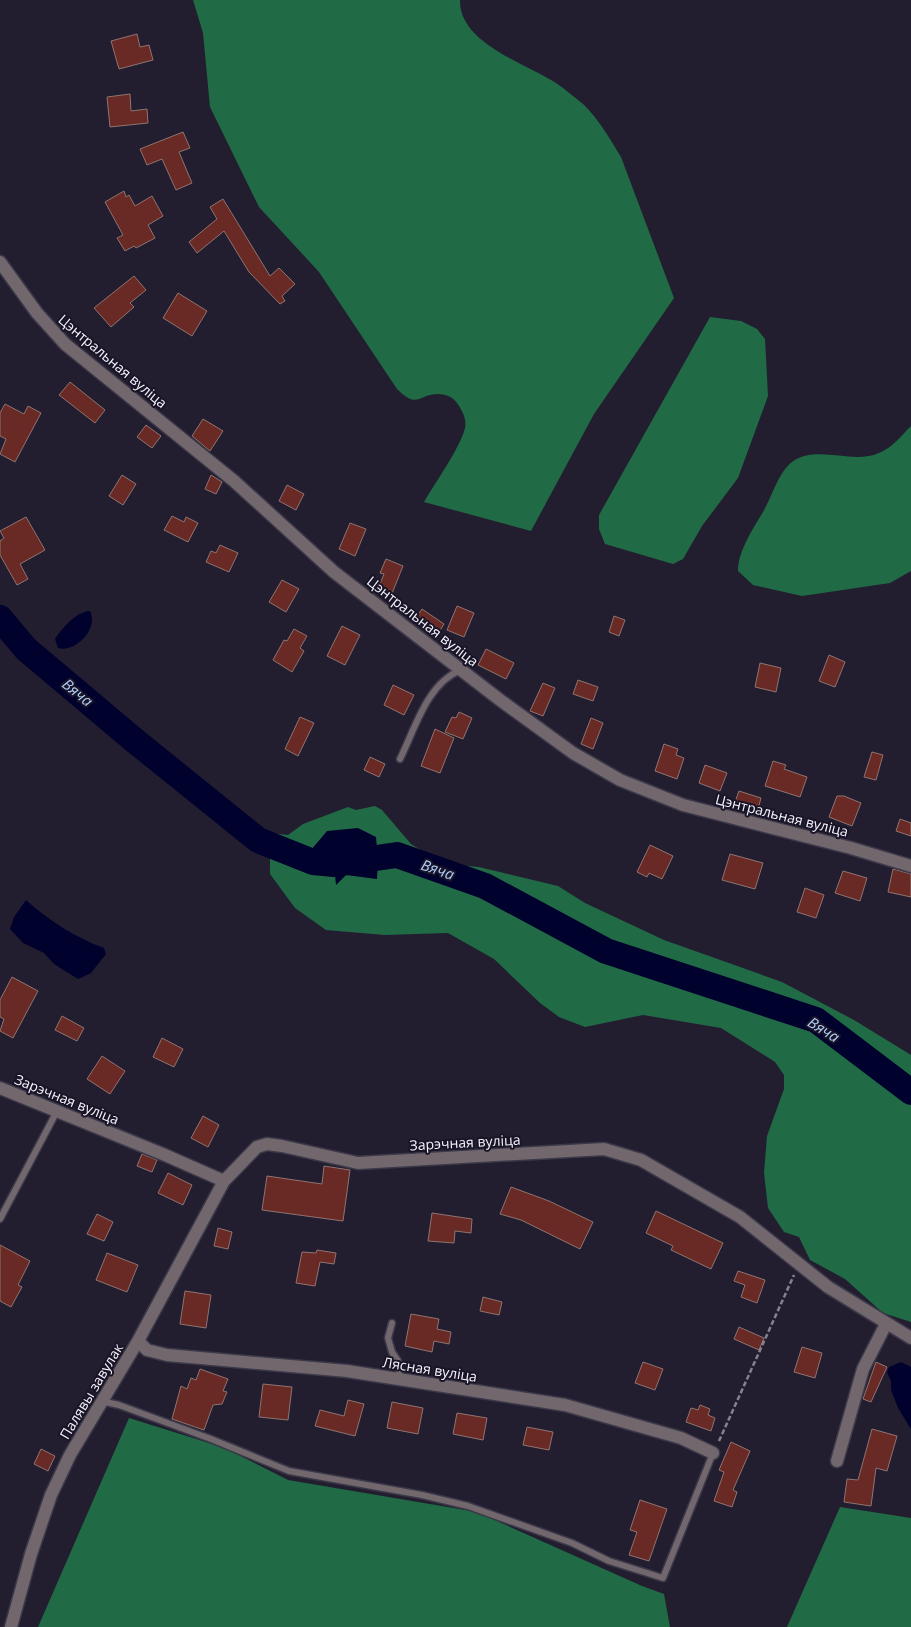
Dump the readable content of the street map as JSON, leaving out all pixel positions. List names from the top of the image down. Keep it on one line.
{"streets":{"street":["Цэнтральная вуліца","Зарэчная вуліца","Лясная вуліца","Палявы завулак"]},"crossings":[["Зарэчная вуліца","Палявы завулак"],["Лясная вуліца","Палявы завулак"]],"water":["Вяча"]}
